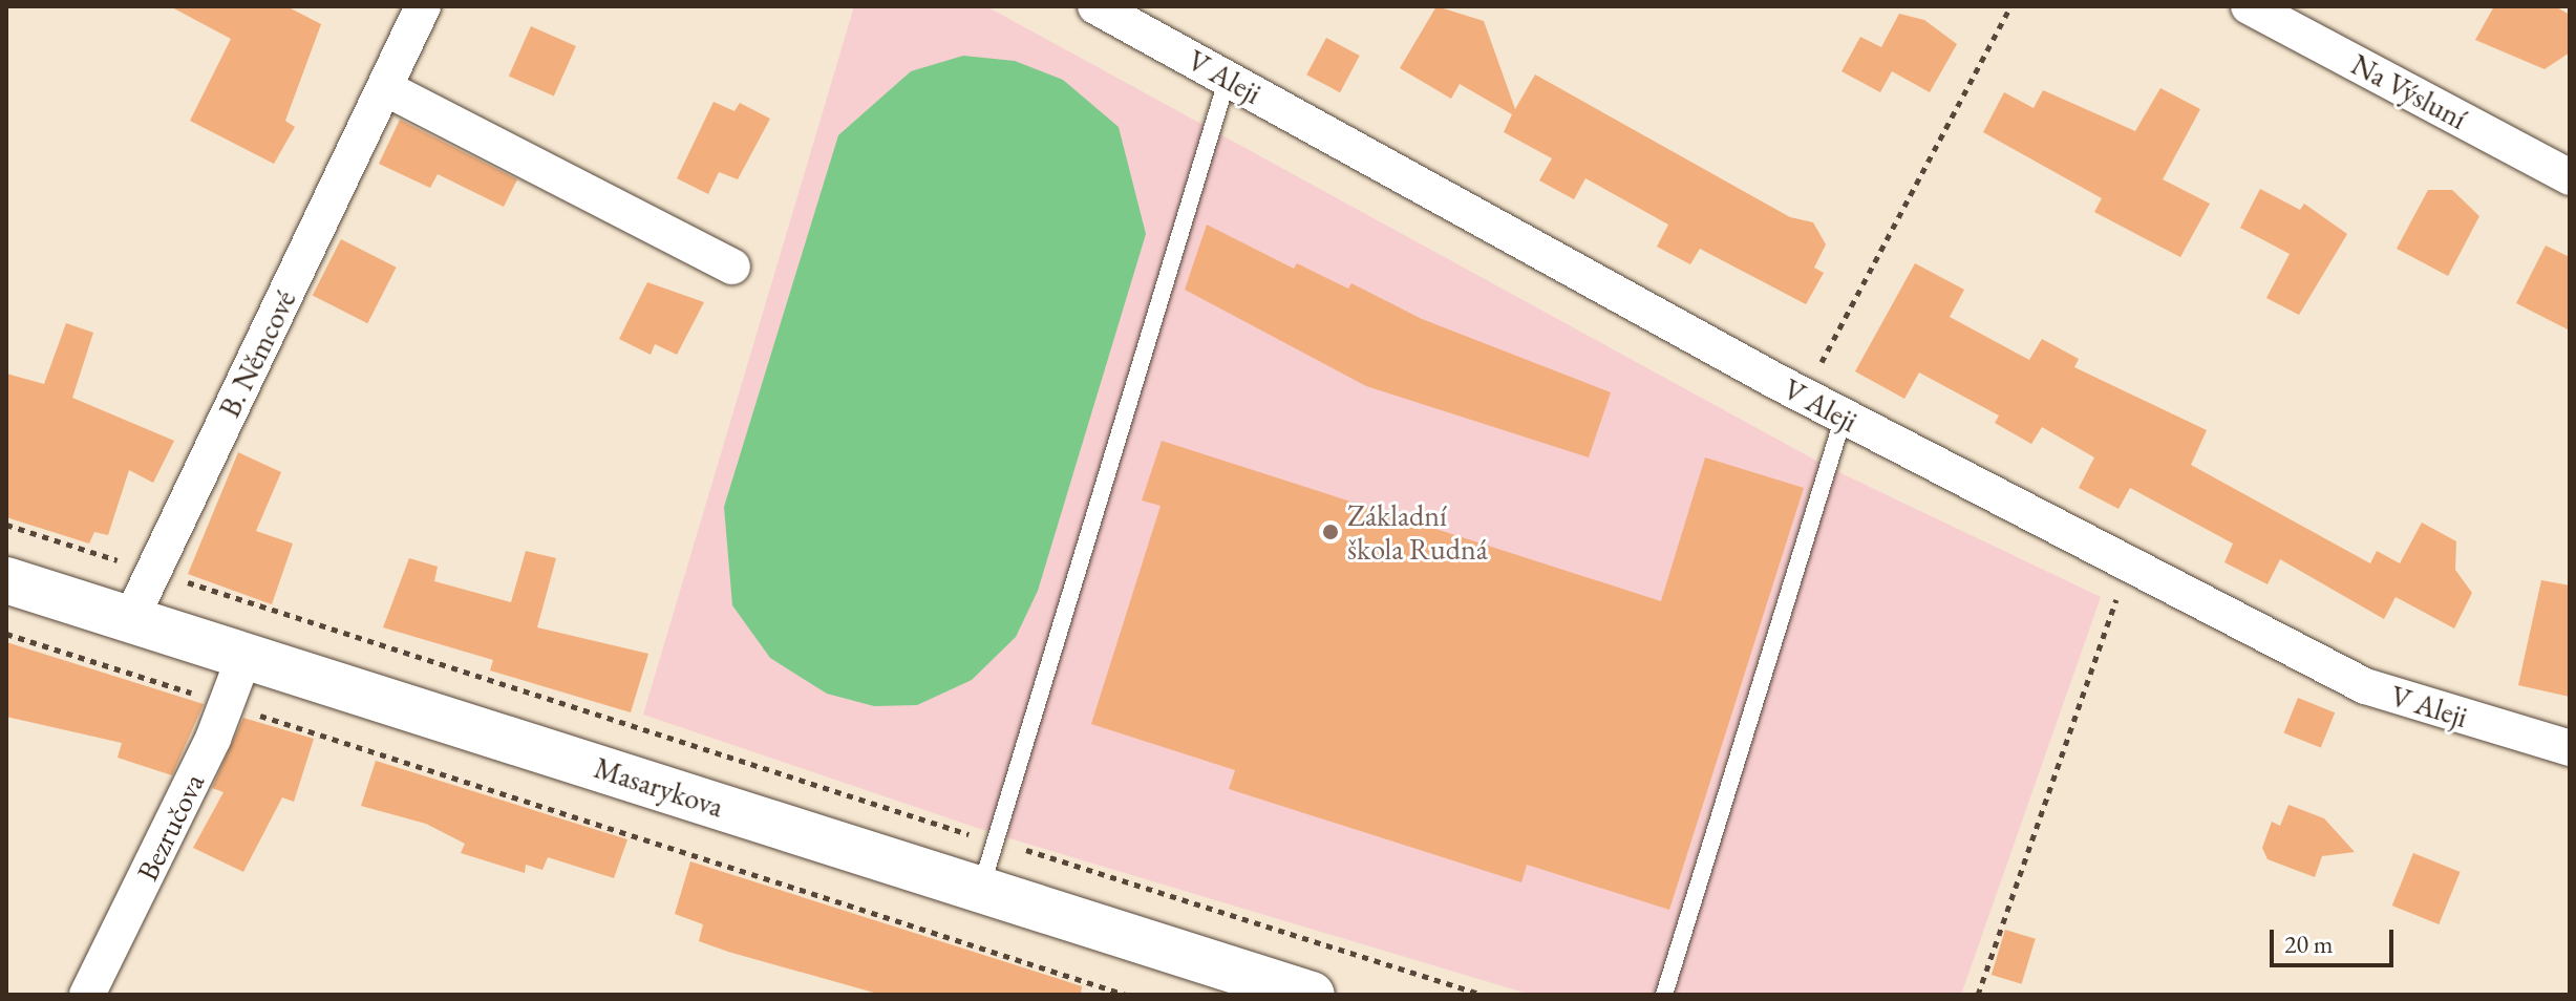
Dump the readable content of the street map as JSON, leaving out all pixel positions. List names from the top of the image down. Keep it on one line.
{"streets":{"main road":["Masarykova"],"street":["V Aleji","Na Výsluní","B. Němcové","Bezručova"]},"crossings":[["B. Němcové","Masarykova"],["Masarykova","Bezručova"]],"places":["Základní škola Rudná"],"scale_bar":"20 m"}
